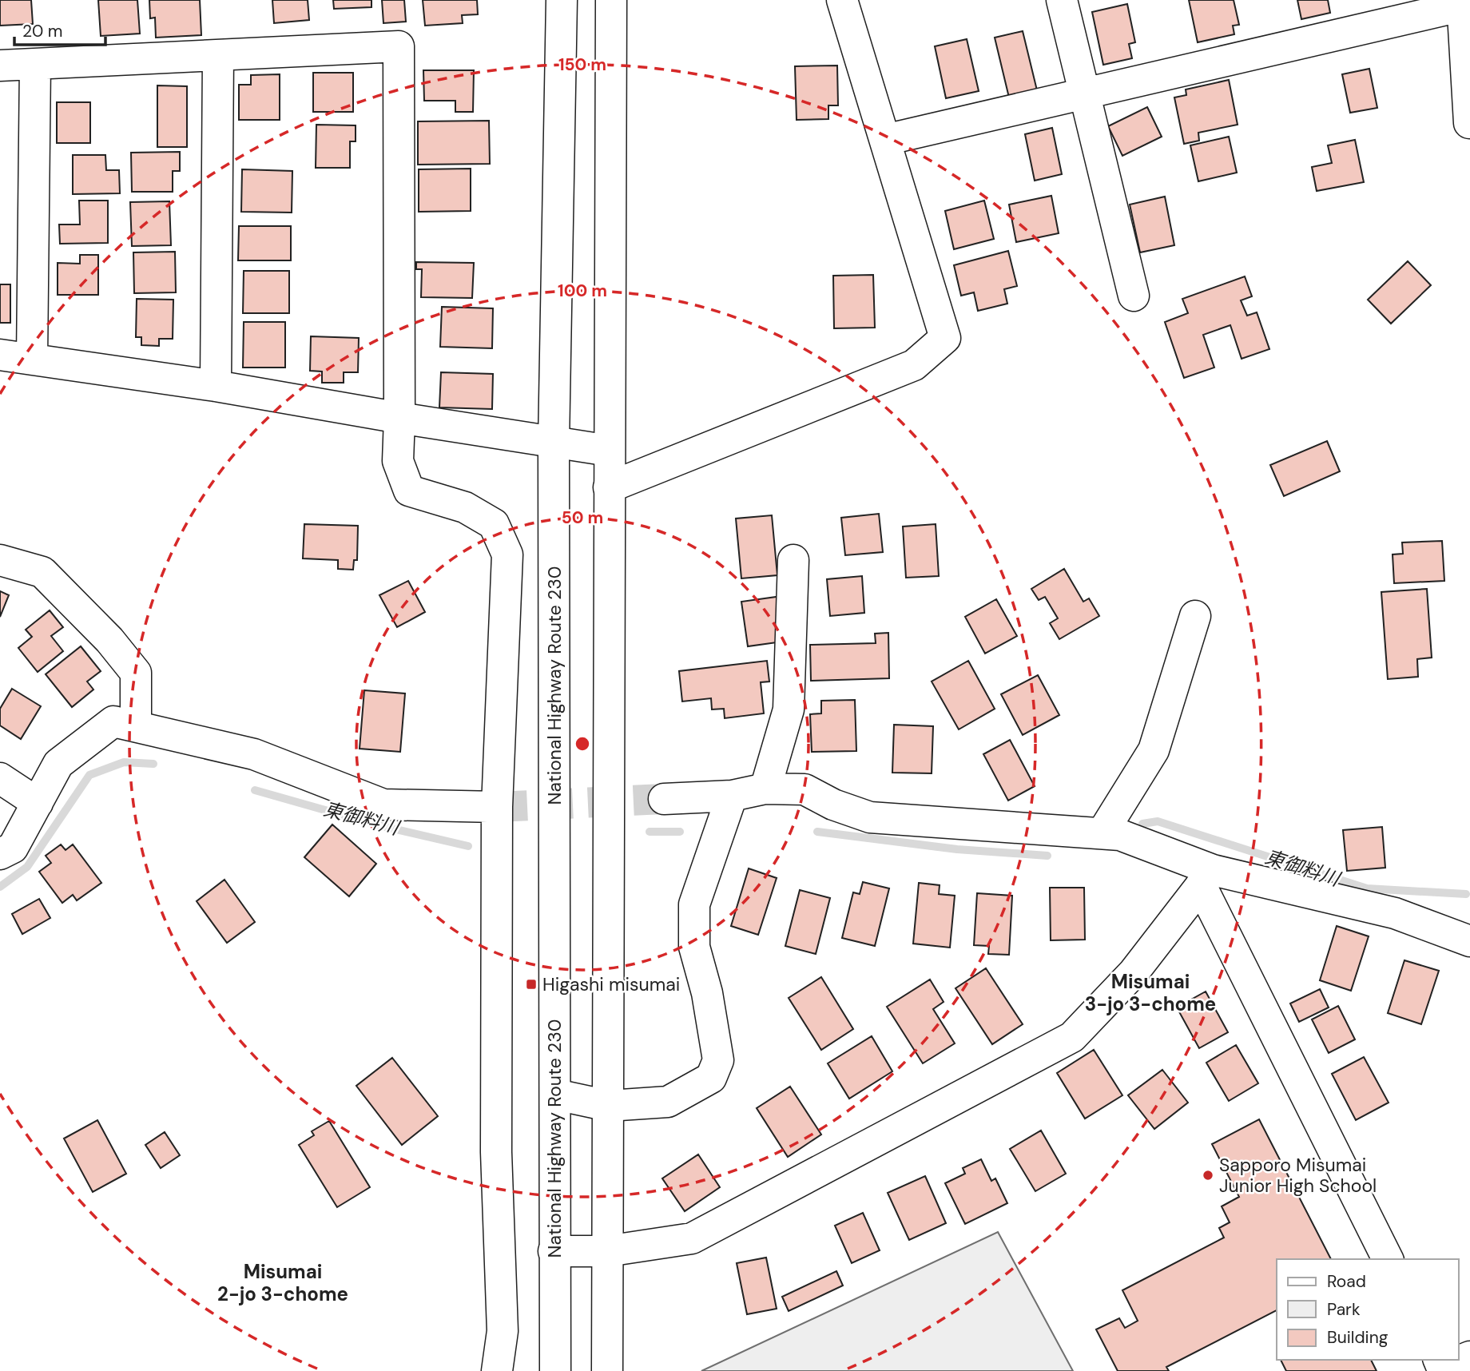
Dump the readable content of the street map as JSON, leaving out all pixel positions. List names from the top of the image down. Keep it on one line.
{"streets":{"main road":["National Highway Route 230"]},"districts":["Misumai 3-jo 3-chome","Misumai 2-jo 3-chome"],"water":["東御料川"],"places":{"transit":["Higashi misumai"],"other":["Sapporo Misumai Junior High School"]},"legend":["Road","Park","Building"],"scale_bar":"20 m","rings":["150 m","100 m","50 m"]}
